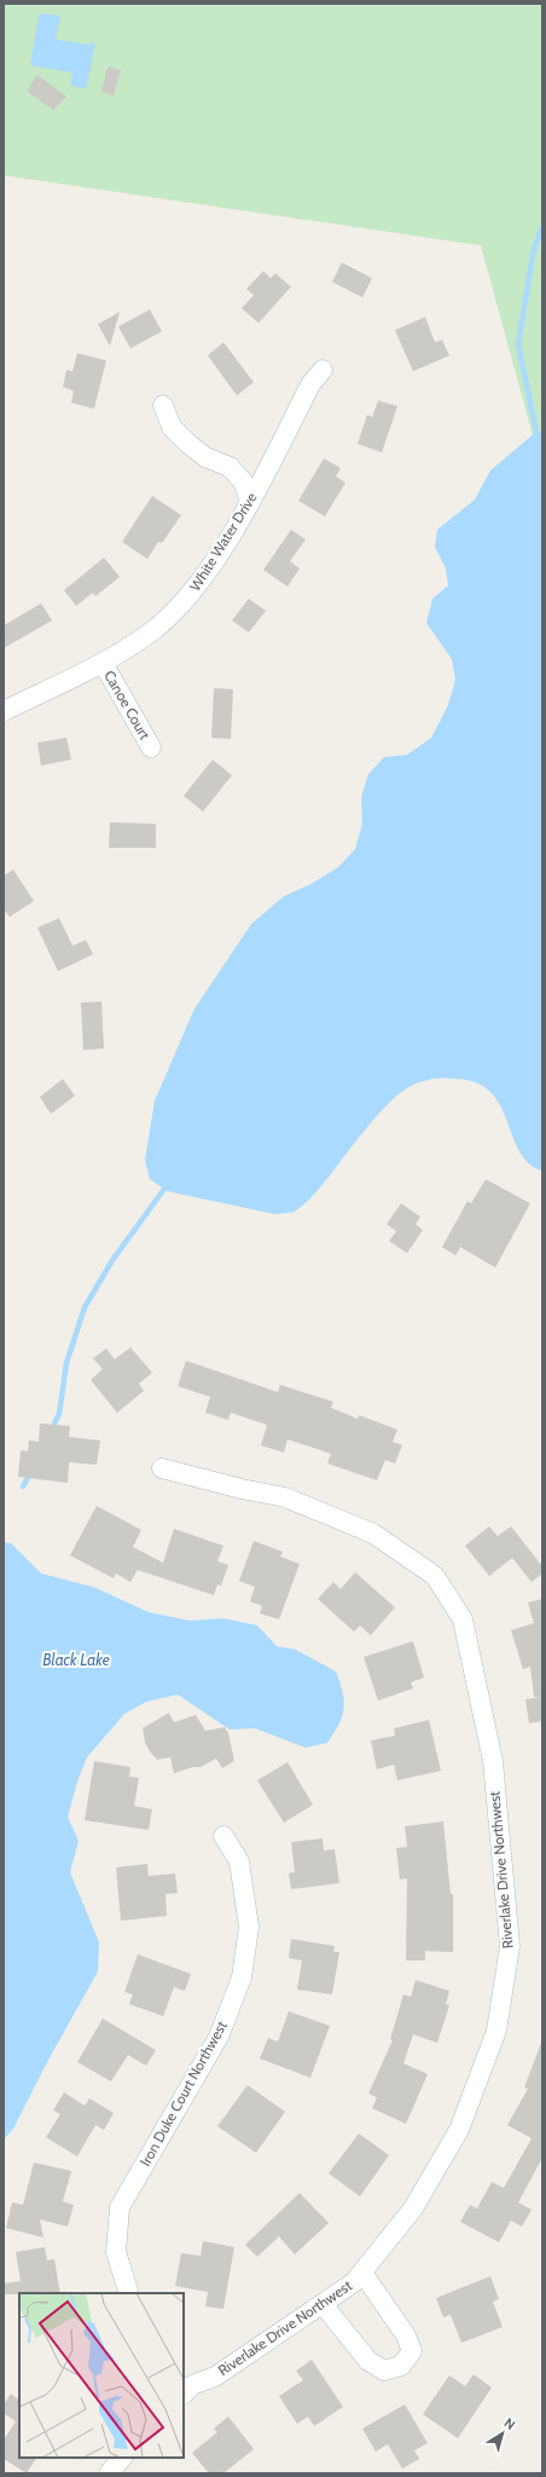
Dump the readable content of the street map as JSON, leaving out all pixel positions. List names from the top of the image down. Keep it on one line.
{"streets":{"street":["White Water Drive","Canoe Court","Riverlake Drive Northwest","Iron Duke Court Northwest"]},"crossings":[["White Water Drive","Canoe Court"]],"water":["Black Lake"],"north":"top right"}
